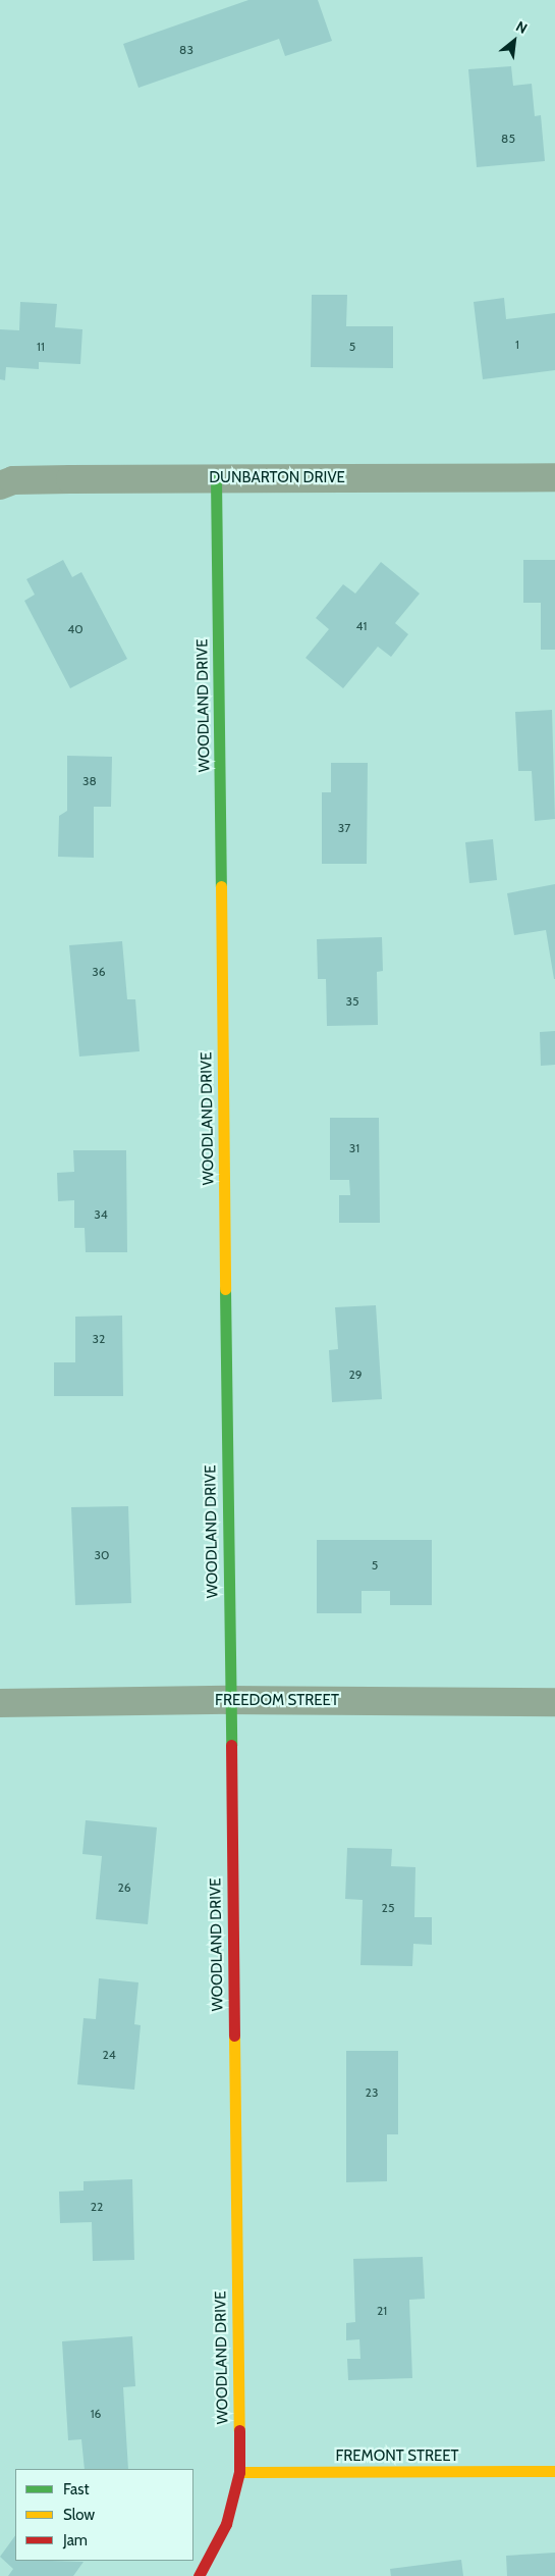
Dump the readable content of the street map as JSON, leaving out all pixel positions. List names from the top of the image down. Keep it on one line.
{"streets":{"street":["DUNBARTON DRIVE","WOODLAND DRIVE","FREEDOM STREET","FREMONT STREET"]},"crossings":[["DUNBARTON DRIVE","WOODLAND DRIVE"],["WOODLAND DRIVE","FREEDOM STREET"],["WOODLAND DRIVE","FREMONT STREET"]],"house_numbers":["83","85","1","11","5","41","40","38","37","36","35","31","34","32","29","30","5","26","25","24","23","22","21","16"],"legend":["Fast","Slow","Jam"],"north":"top right"}
